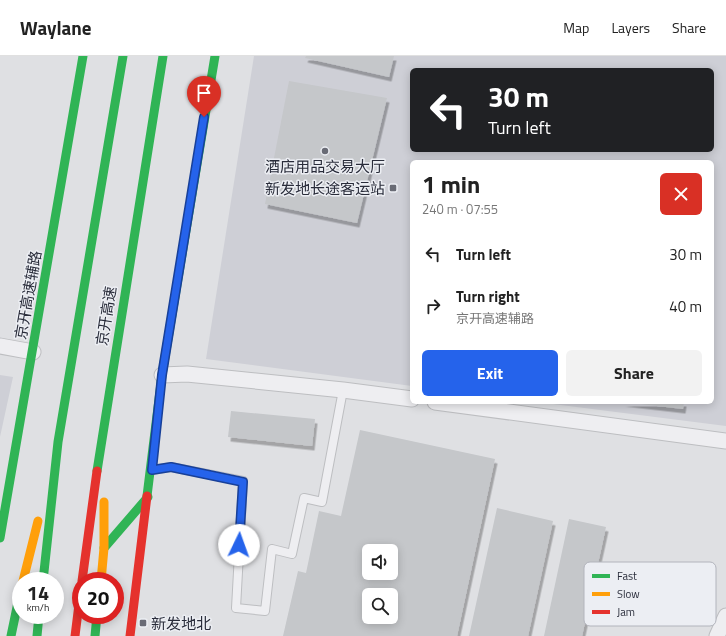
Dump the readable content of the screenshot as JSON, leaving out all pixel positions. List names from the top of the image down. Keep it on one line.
{"streets":{"main road":["京开高速辅路","京开高速"]},"places":{"other":["酒店用品交易大厅"],"transit":["新发地长途客运站","新发地北"]},"legend":["Fast","Slow","Jam"],"page":{"header":"Waylane","nav":["Map","Layers","Share"],"turn":["30 m","Turn left"],"heading":["1 min","240 m · 07:55"],"list":[{"name":"Turn left","value":"30 m"},{"name":"Turn right","note":"京开高速辅路","value":"40 m"}],"buttons":["Exit","Share"],"speed":"14 km/h","limit":"20"}}
